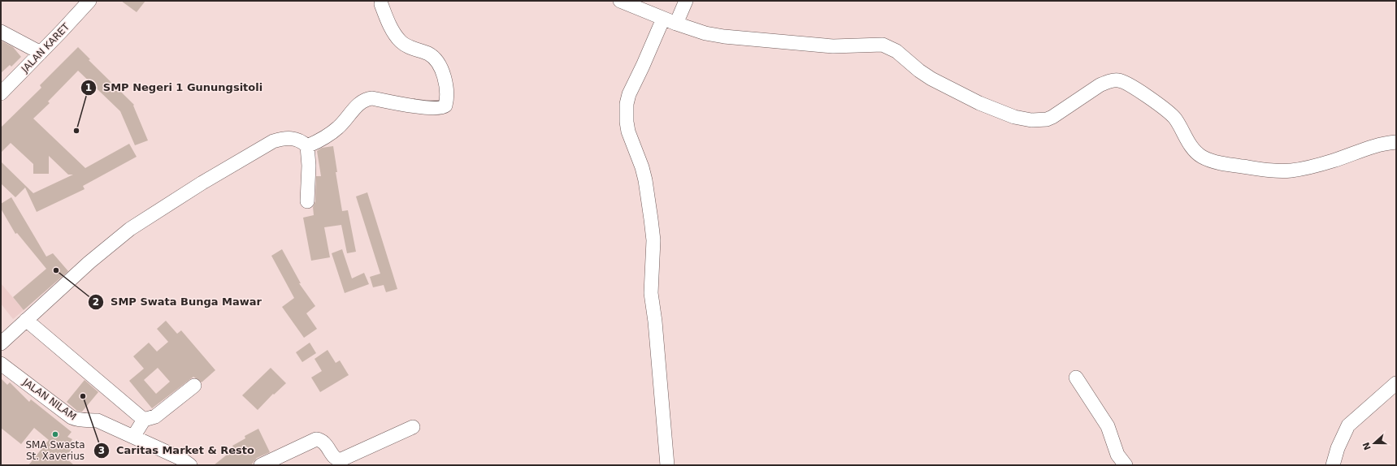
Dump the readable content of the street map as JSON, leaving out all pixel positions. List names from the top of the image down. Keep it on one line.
{"streets":{"street":["JALAN KARET","JALAN NILAM"]},"places":["SMP Negeri 1 Gunungsitoli","SMP Swata Bunga Mawar","Caritas Market & Resto","SMA Swasta St. Xaverius"],"north":"left"}
